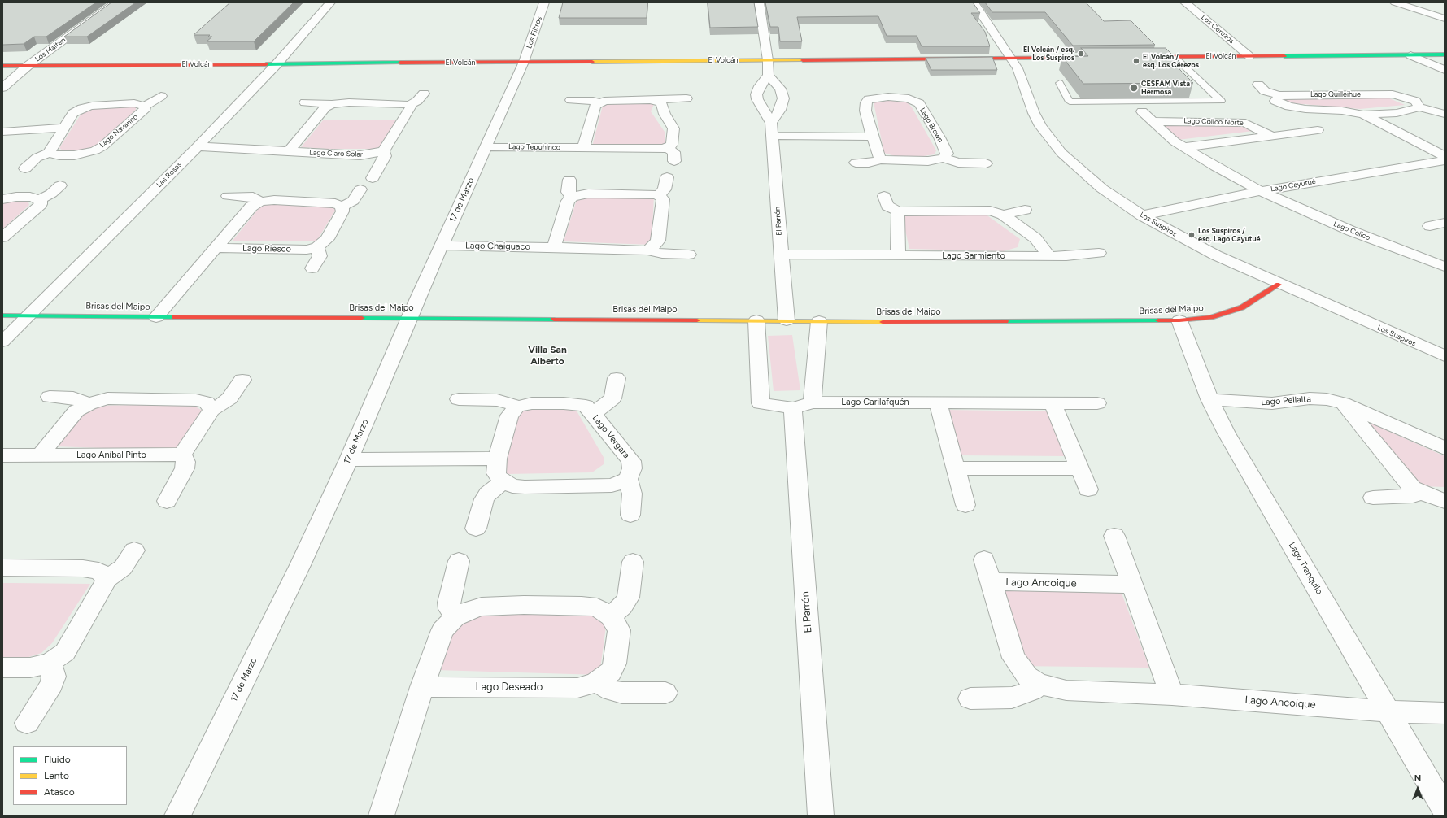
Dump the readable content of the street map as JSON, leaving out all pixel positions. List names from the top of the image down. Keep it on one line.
{"streets":{"street":["Los Cerezos","Los Filtros","Los Maitén","El Volcán","Lago Quilleihue","Lago Colico Norte","Lago Brown","Lago Navarino","Lago Tepuhinco","Lago Claro Solar","Las Rosas","Lago Cayutué","17 de Marzo","El Parrón","Los Suspiros","Lago Colico","Lago Chaiguaco","Lago Riesco","Lago Sarmiento","Brisas del Maipo","Lago Pellalta","Lago Carilafquén","Lago Vergara","Lago Aníbal Pinto","Lago Tranquilo","Lago Ancoique","Lago Deseado"]},"crossings":[["Los Cerezos","El Volcán"],["Los Filtros","El Volcán"],["Los Filtros","17 de Marzo"],["Los Maitén","El Volcán"],["El Volcán","Las Rosas"],["El Volcán","17 de Marzo"],["El Volcán","Los Suspiros"],["Lago Tepuhinco","17 de Marzo"],["Lago Claro Solar","Las Rosas"],["Las Rosas","Brisas del Maipo"],["Lago Cayutué","Los Suspiros"],["Lago Cayutué","Lago Colico"],["17 de Marzo","Lago Chaiguaco"],["17 de Marzo","Brisas del Maipo"],["El Parrón","Lago Sarmiento"],["El Parrón","Brisas del Maipo"],["El Parrón","Lago Carilafquén"],["Los Suspiros","Brisas del Maipo"],["Brisas del Maipo","Lago Tranquilo"],["Lago Pellalta","Lago Tranquilo"],["Lago Tranquilo","Lago Ancoique"]],"districts":["Villa San Alberto"],"places":["El Volcán / esq. Los Suspiros","El Volcán / esq. Los Cerezos","CESFAM Vista Hermosa","Los Suspiros / esq. Lago Cayutué"],"legend":["Fluido","Lento","Atasco"],"north":"top"}
